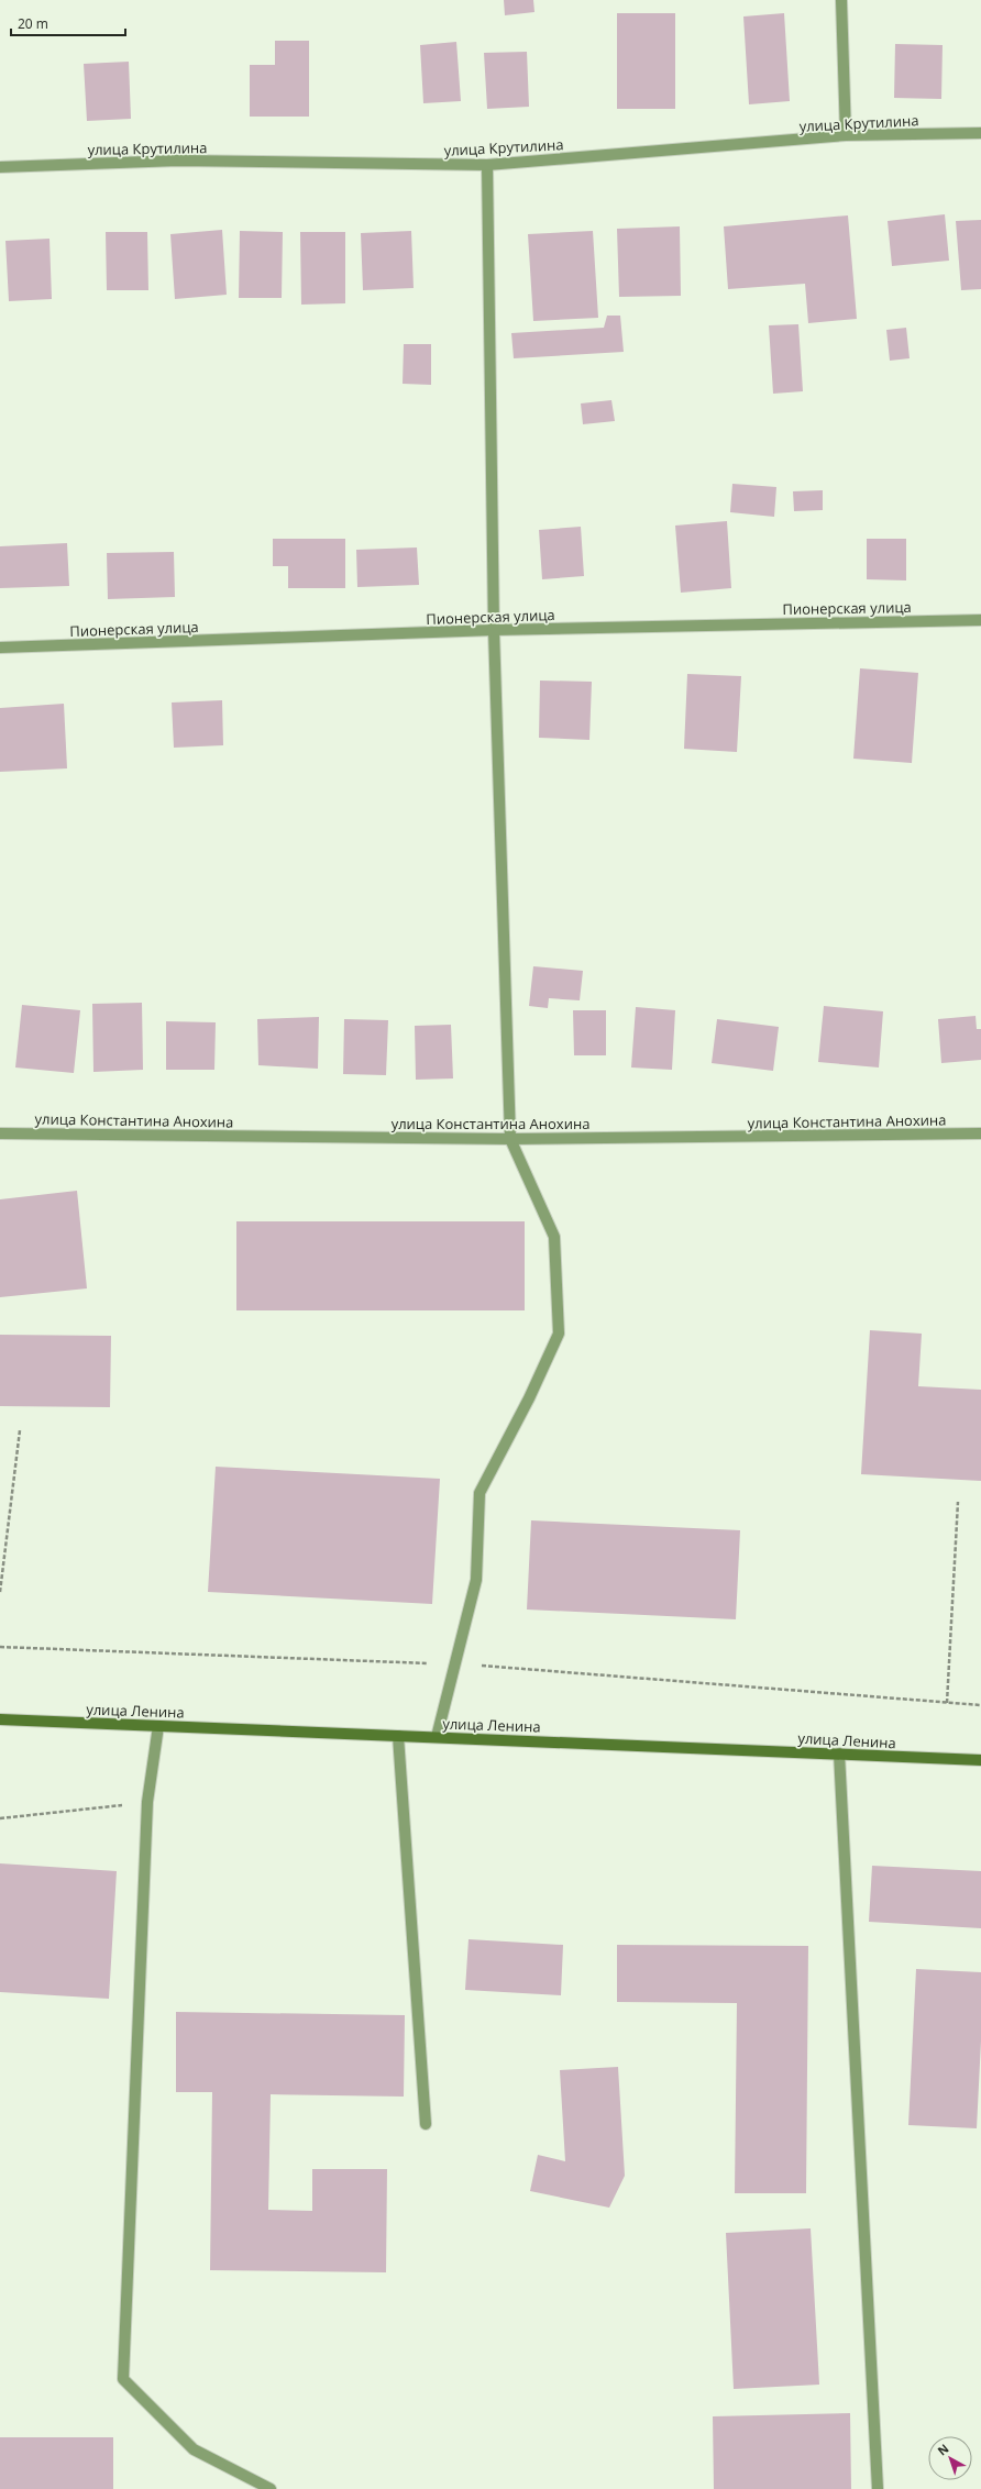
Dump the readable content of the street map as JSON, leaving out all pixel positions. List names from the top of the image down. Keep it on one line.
{"streets":{"main road":["улица Ленина"],"street":["улица Крутилина","Пионерская улица","улица Константина Анохина"]},"scale_bar":"20 m","north":"top left"}
